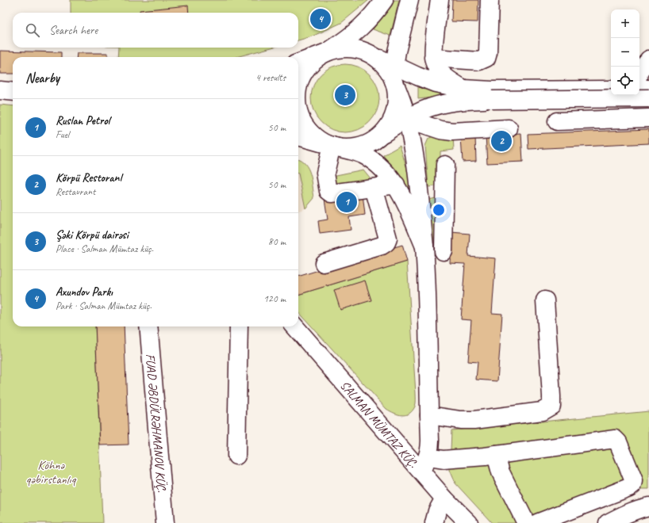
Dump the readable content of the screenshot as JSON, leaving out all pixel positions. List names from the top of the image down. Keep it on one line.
{"streets":{"main road":["FUAD ƏBDÜLRƏHMANOV KÜÇ.","SALMAN MÜMTAZ KÜÇ."]},"parks":["Köhnə qəbirstanlıq"],"page":{"pins":["4","3","2","1"],"map_buttons":["+","−"],"search":"Search here","heading":["Nearby","4 results"],"list":[{"mark":"1","name":"Ruslan Petrol","note":"Fuel","value":"50 m"},{"mark":"2","name":"Körpü Restoranl","note":"Restaurant","value":"50 m"},{"mark":"3","name":"Şəki Körpü dairəsi","note":"Place · Salman Mümtaz küç.","value":"80 m"},{"mark":"4","name":"Axundov Parkı","note":"Park · Salman Mümtaz küç.","value":"120 m"}]}}
